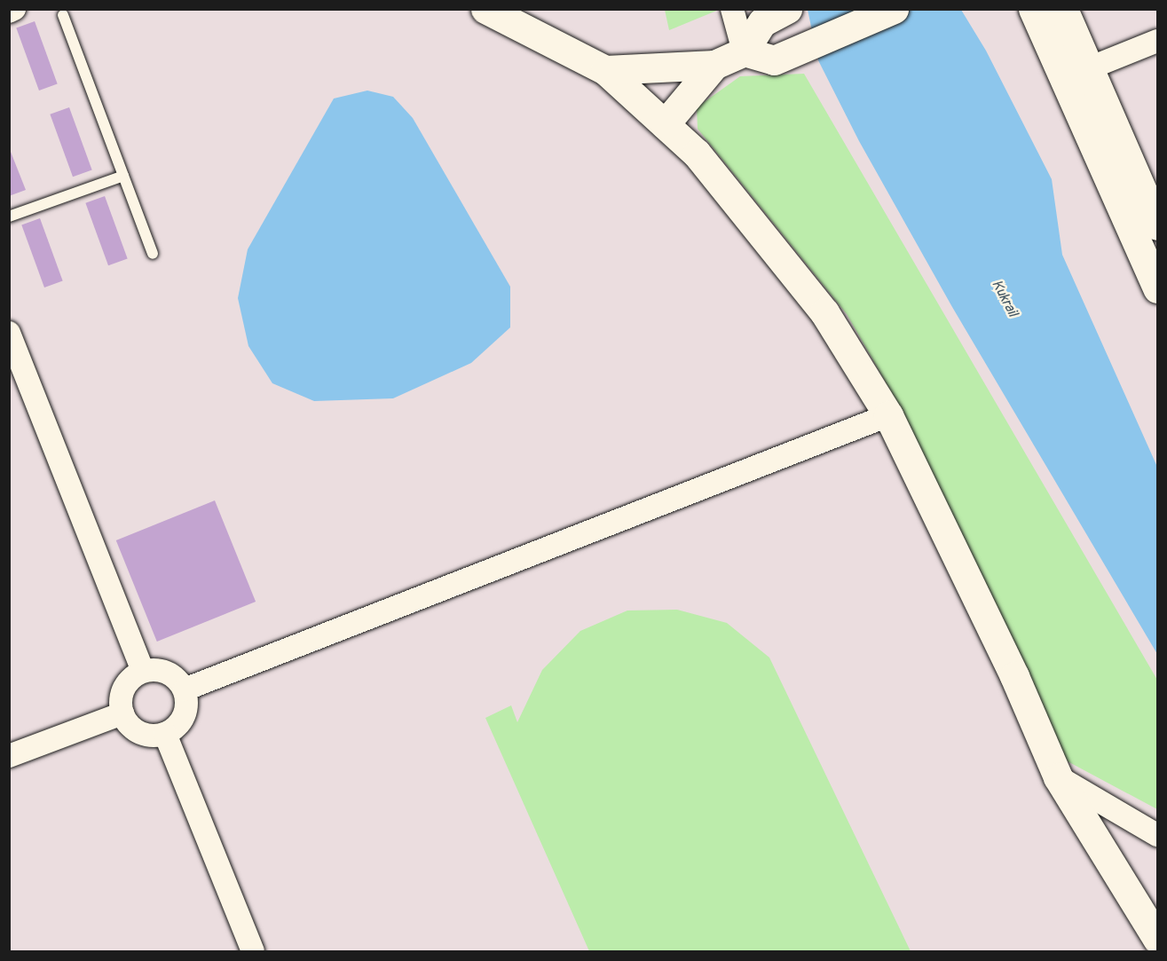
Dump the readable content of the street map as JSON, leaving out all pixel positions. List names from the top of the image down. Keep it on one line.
{"water":["Kukrail"]}
